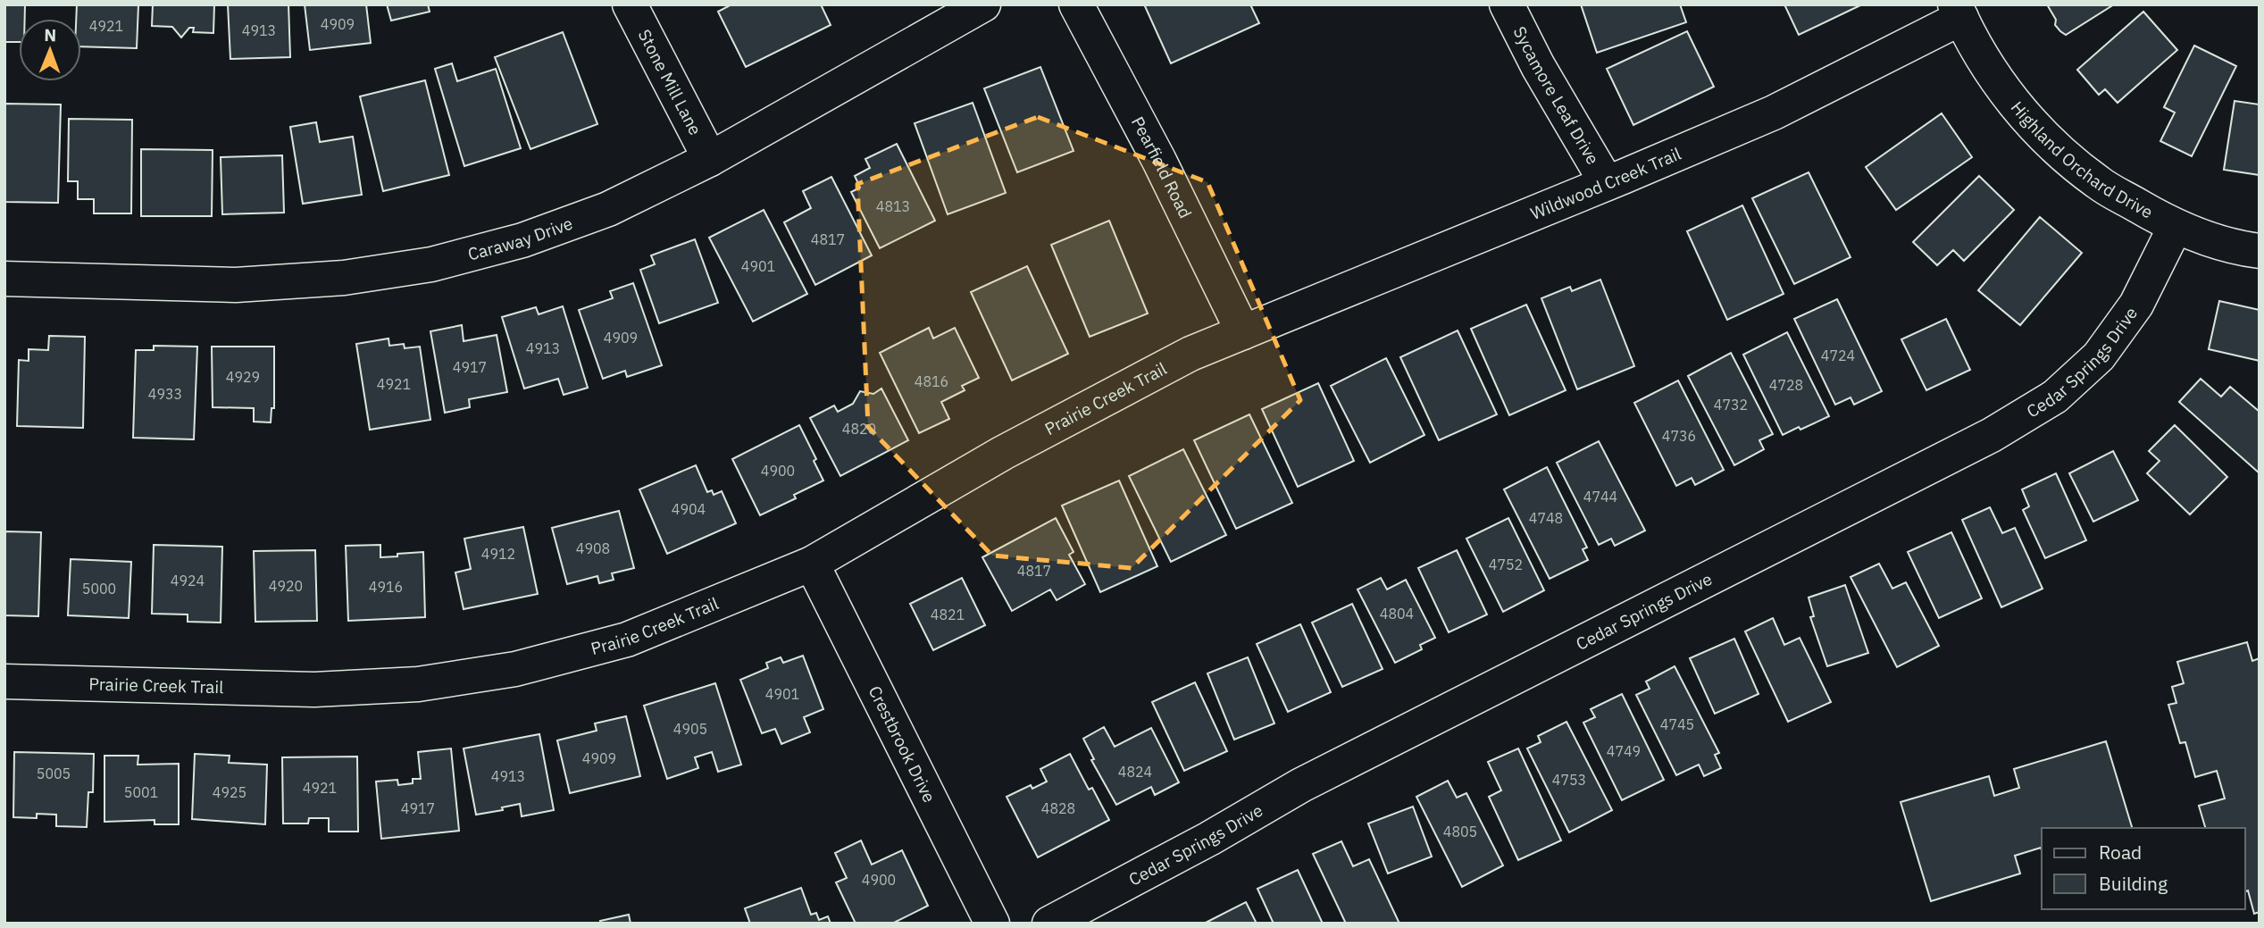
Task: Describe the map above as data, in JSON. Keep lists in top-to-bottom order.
{
  "streets": {
    "street": [
      "Stone Mill Lane",
      "Sycamore Leaf Drive",
      "Highland Orchard Drive",
      "Pearfield Road",
      "Wildwood Creek Trail",
      "Caraway Drive",
      "Cedar Springs Drive",
      "Prairie Creek Trail",
      "Crestbrook Drive"
    ]
  },
  "crossings": [
    ["Stone Mill Lane", "Caraway Drive"],
    ["Sycamore Leaf Drive", "Wildwood Creek Trail"],
    ["Highland Orchard Drive", "Wildwood Creek Trail"],
    ["Highland Orchard Drive", "Cedar Springs Drive"],
    ["Pearfield Road", "Wildwood Creek Trail"],
    ["Pearfield Road", "Prairie Creek Trail"],
    ["Wildwood Creek Trail", "Prairie Creek Trail"],
    ["Prairie Creek Trail", "Crestbrook Drive"]
  ],
  "house_numbers": [
    "4909",
    "4921",
    "4913",
    "4813",
    "4817",
    "4901",
    "4909",
    "4913",
    "4724",
    "4917",
    "4929",
    "4816",
    "4921",
    "4728",
    "4933",
    "4732",
    "4820",
    "4736",
    "4900",
    "4744",
    "4904",
    "4748",
    "4908",
    "4912",
    "4752",
    "4817",
    "4924",
    "4920",
    "4916",
    "5000",
    "4804",
    "4821",
    "4901",
    "4745",
    "4905",
    "4749",
    "4909",
    "4824",
    "5005",
    "4913",
    "4753",
    "4921",
    "5001",
    "4925",
    "4917",
    "4828",
    "4805",
    "4900"
  ],
  "legend": ["Road", "Building"],
  "north": "top"
}
